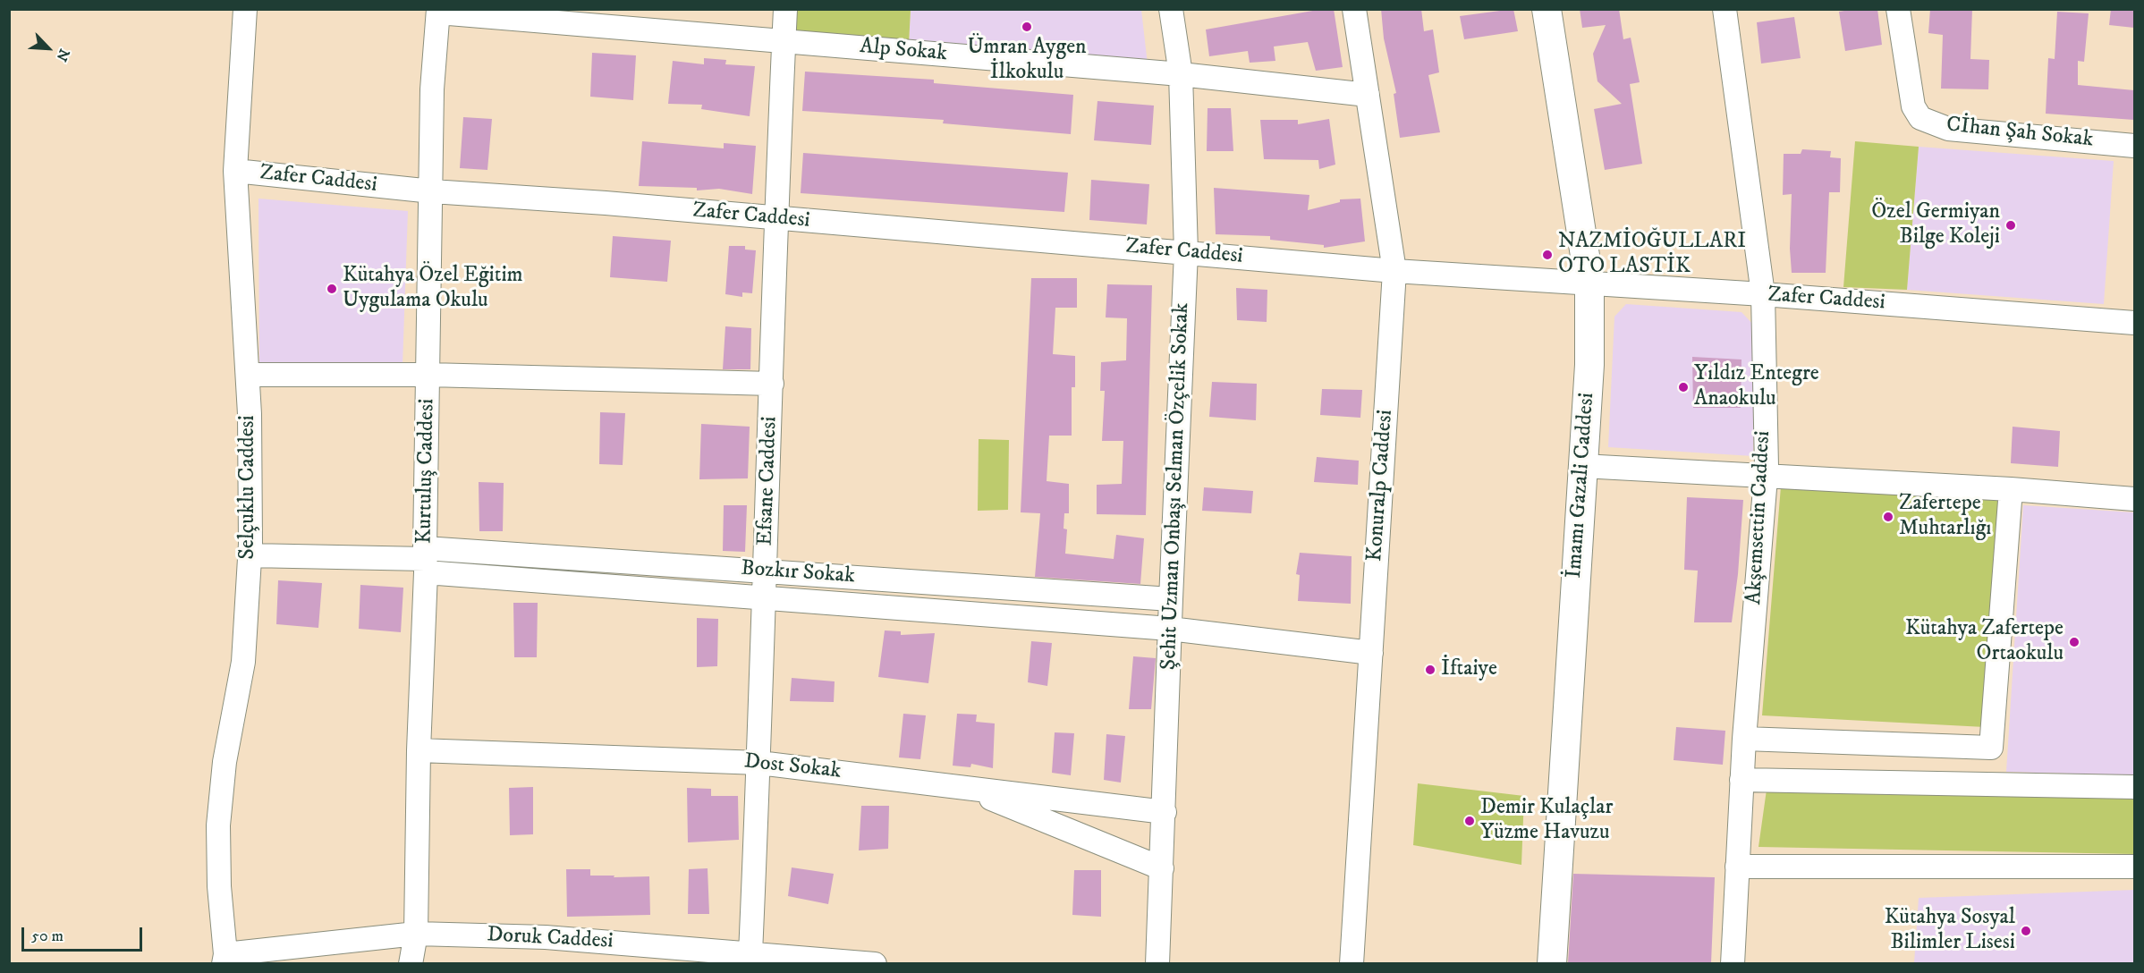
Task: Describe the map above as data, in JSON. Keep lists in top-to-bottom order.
{
  "streets": {
    "main road": ["İmamı Gazali Caddesi"],
    "street": [
      "Alp Sokak",
      "Cİhan Şah Sokak",
      "Zafer Caddesi",
      "Kurtuluş Caddesi",
      "Efsane Caddesi",
      "Konuralp Caddesi",
      "Şehit Uzman Onbaşı Selman Özçelik Sokak",
      "Selçuklu Caddesi",
      "Akşemsettin Caddesi",
      "Bozkır Sokak",
      "Dost Sokak",
      "Doruk Caddesi"
    ]
  },
  "crossings": [
    ["Alp Sokak", "Kurtuluş Caddesi"],
    ["Alp Sokak", "Efsane Caddesi"],
    ["Alp Sokak", "Konuralp Caddesi"],
    ["Alp Sokak", "Şehit Uzman Onbaşı Selman Özçelik Sokak"],
    ["Zafer Caddesi", "Kurtuluş Caddesi"],
    ["Zafer Caddesi", "Efsane Caddesi"],
    ["Zafer Caddesi", "Konuralp Caddesi"],
    ["Zafer Caddesi", "İmamı Gazali Caddesi"],
    ["Zafer Caddesi", "Şehit Uzman Onbaşı Selman Özçelik Sokak"],
    ["Zafer Caddesi", "Selçuklu Caddesi"],
    ["Zafer Caddesi", "Akşemsettin Caddesi"],
    ["Kurtuluş Caddesi", "Bozkır Sokak"],
    ["Kurtuluş Caddesi", "Dost Sokak"],
    ["Kurtuluş Caddesi", "Doruk Caddesi"],
    ["Efsane Caddesi", "Bozkır Sokak"],
    ["Efsane Caddesi", "Dost Sokak"],
    ["Efsane Caddesi", "Doruk Caddesi"],
    ["Konuralp Caddesi", "Bozkır Sokak"],
    ["Şehit Uzman Onbaşı Selman Özçelik Sokak", "Bozkır Sokak"],
    ["Şehit Uzman Onbaşı Selman Özçelik Sokak", "Dost Sokak"],
    ["Selçuklu Caddesi", "Doruk Caddesi"]
  ],
  "places": [
    "Ümran Aygen İlkokulu",
    "Özel Germiyan Bilge Koleji",
    "NAZMİOĞULLARI OTO LASTİK",
    "Kütahya Özel Eğitim Uygulama Okulu",
    "Yıldız Entegre Anaokulu",
    "Zafertepe Muhtarlığı",
    "Kütahya Zafertepe Ortaokulu",
    "İftaiye",
    "Demir Kulaçlar Yüzme Havuzu",
    "Kütahya Sosyal Bilimler Lisesi"
  ],
  "scale_bar": "50 m",
  "north": "bottom right"
}
